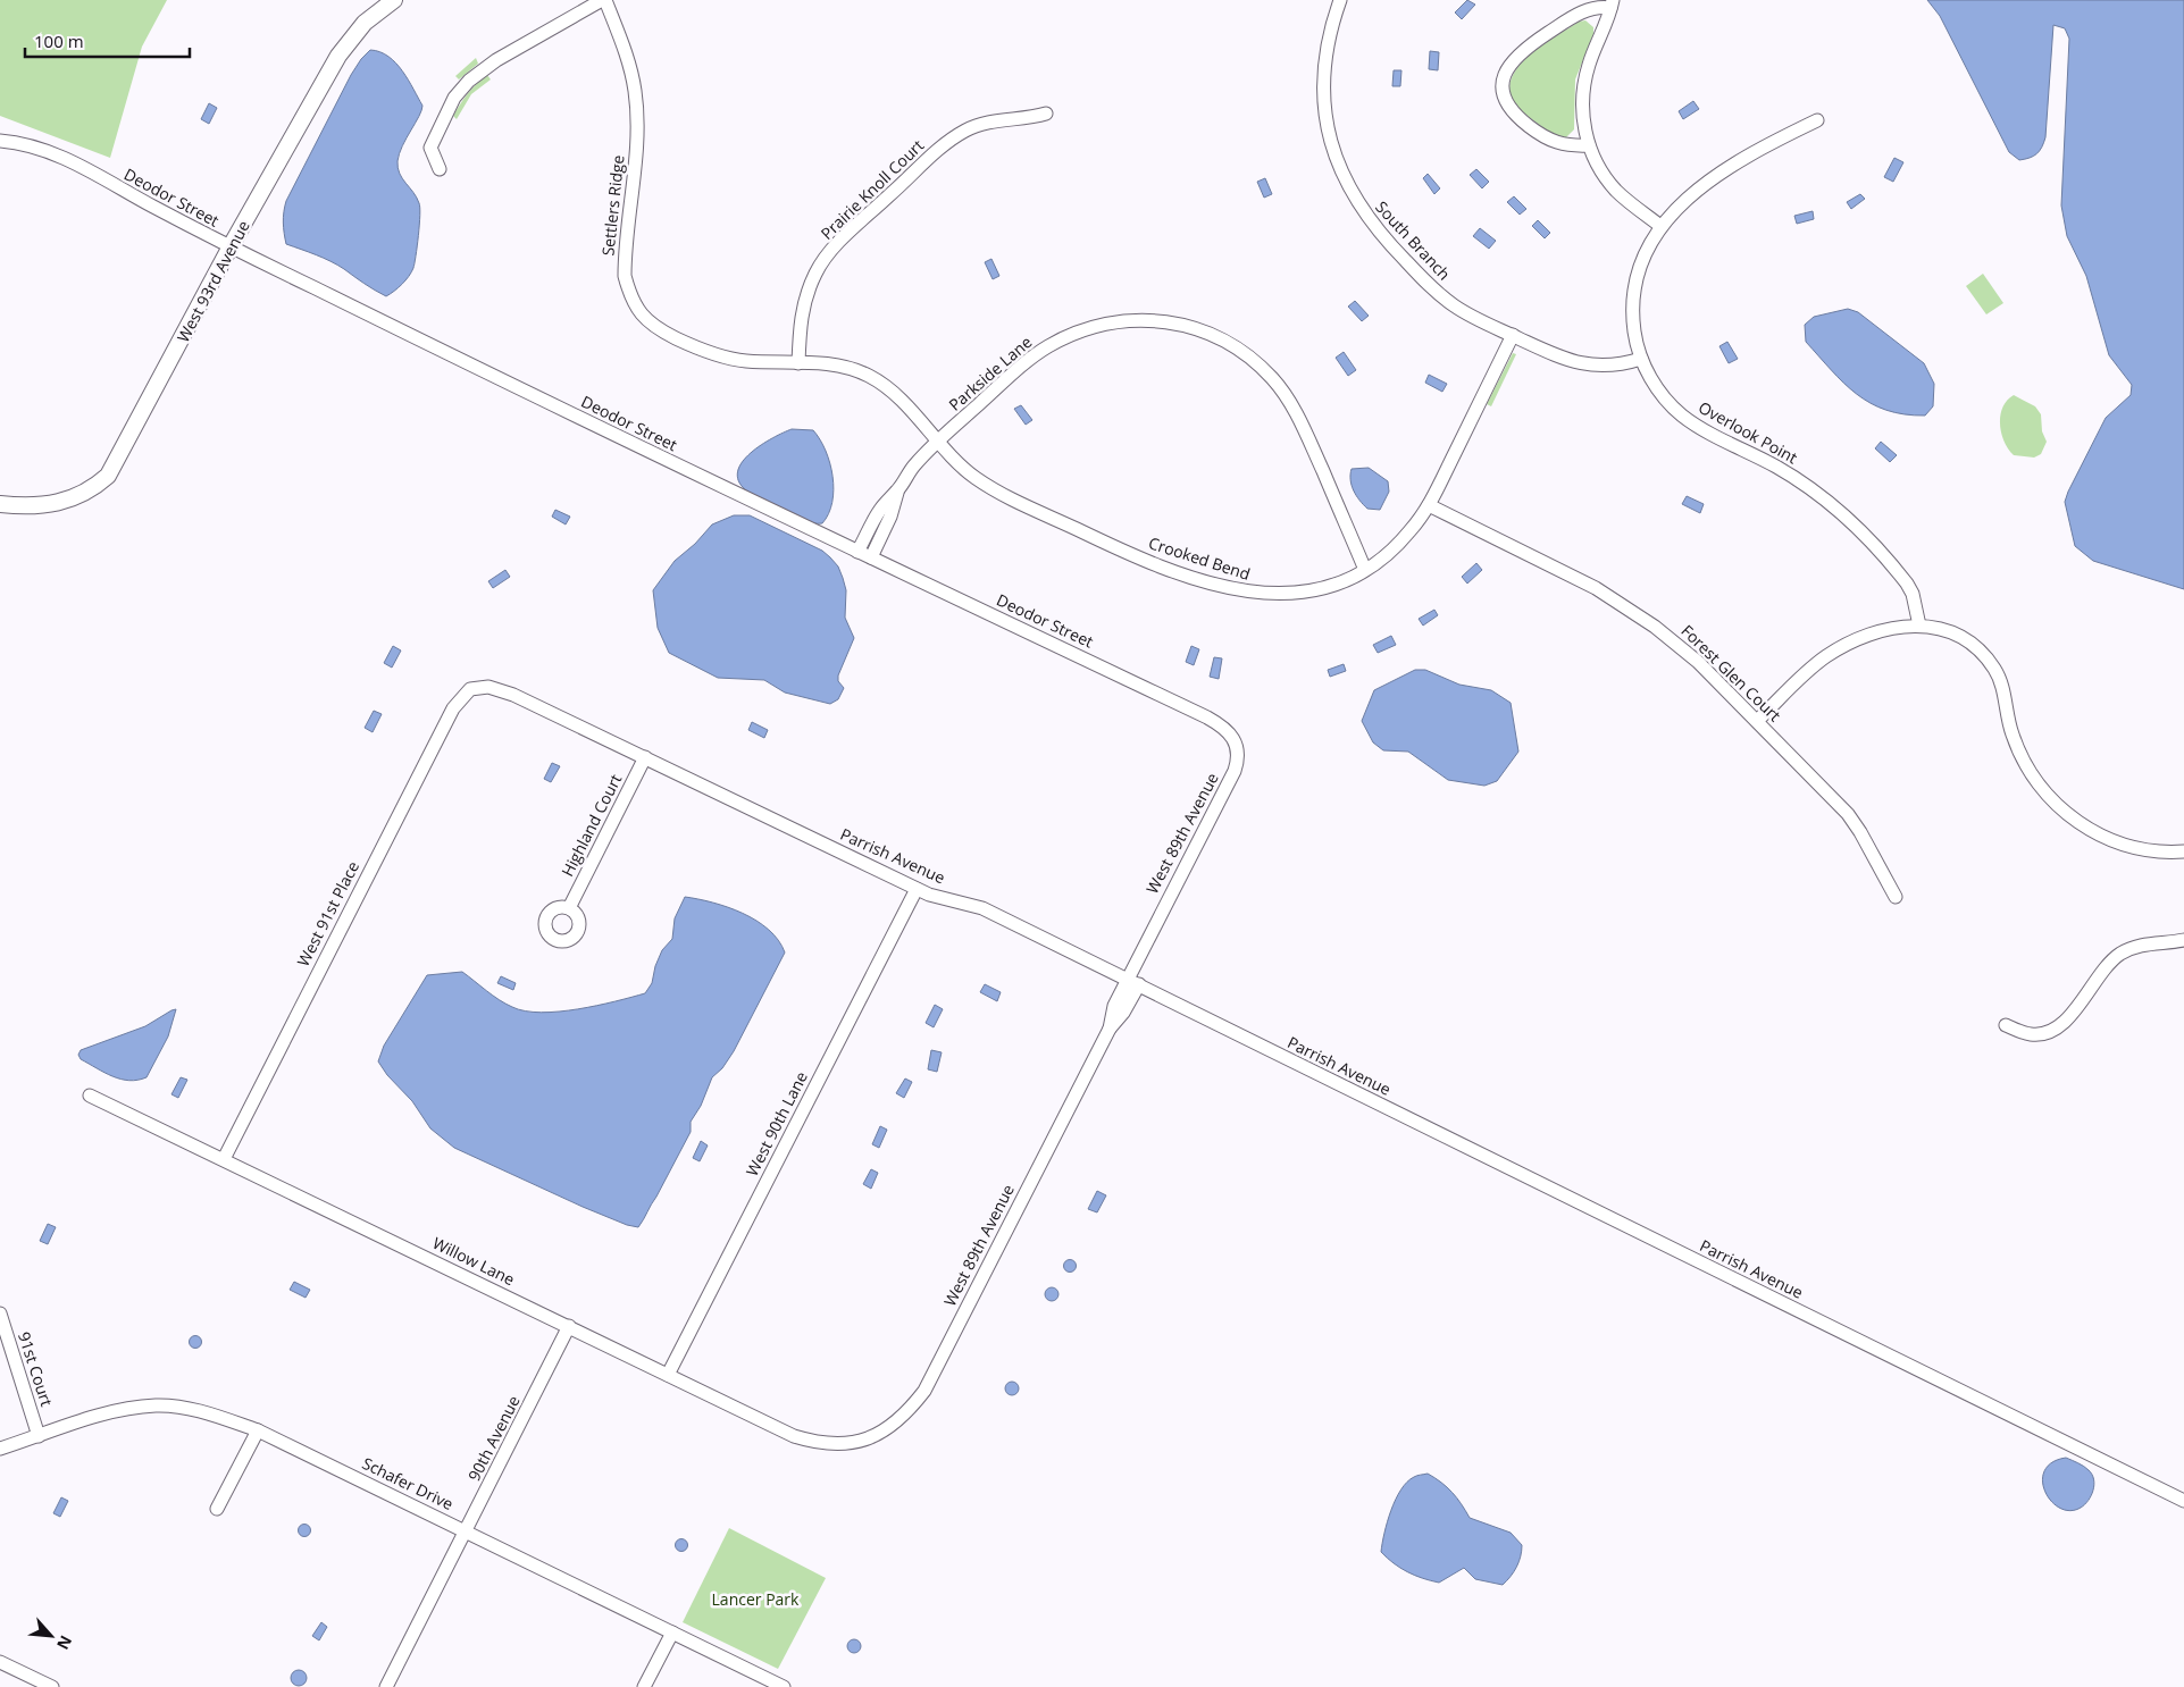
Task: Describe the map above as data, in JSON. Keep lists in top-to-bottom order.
{
  "streets": {
    "street": [
      "Prairie Knoll Court",
      "Deodor Street",
      "Settlers Ridge",
      "South Branch",
      "West 93rd Avenue",
      "Parkside Lane",
      "Overlook Point",
      "Crooked Bend",
      "Forest Glen Court",
      "Highland Court",
      "West 89th Avenue",
      "Parrish Avenue",
      "West 91st Place",
      "West 90th Lane",
      "Willow Lane",
      "91st Court",
      "90th Avenue",
      "Schafer Drive"
    ]
  },
  "crossings": [
    ["Prairie Knoll Court", "Settlers Ridge"],
    ["Prairie Knoll Court", "Crooked Bend"],
    ["Deodor Street", "West 93rd Avenue"],
    ["Deodor Street", "Parkside Lane"],
    ["Deodor Street", "West 89th Avenue"],
    ["Settlers Ridge", "Crooked Bend"],
    ["South Branch", "Overlook Point"],
    ["South Branch", "Crooked Bend"],
    ["Parkside Lane", "Crooked Bend"],
    ["Crooked Bend", "Forest Glen Court"],
    ["Highland Court", "Parrish Avenue"],
    ["West 89th Avenue", "Parrish Avenue"],
    ["West 89th Avenue", "Willow Lane"],
    ["Parrish Avenue", "West 91st Place"],
    ["Parrish Avenue", "West 90th Lane"],
    ["West 91st Place", "Willow Lane"],
    ["West 90th Lane", "Willow Lane"],
    ["Willow Lane", "90th Avenue"],
    ["91st Court", "Schafer Drive"],
    ["90th Avenue", "Schafer Drive"]
  ],
  "parks": ["Lancer Park"],
  "scale_bar": "100 m",
  "north": "bottom right"
}
